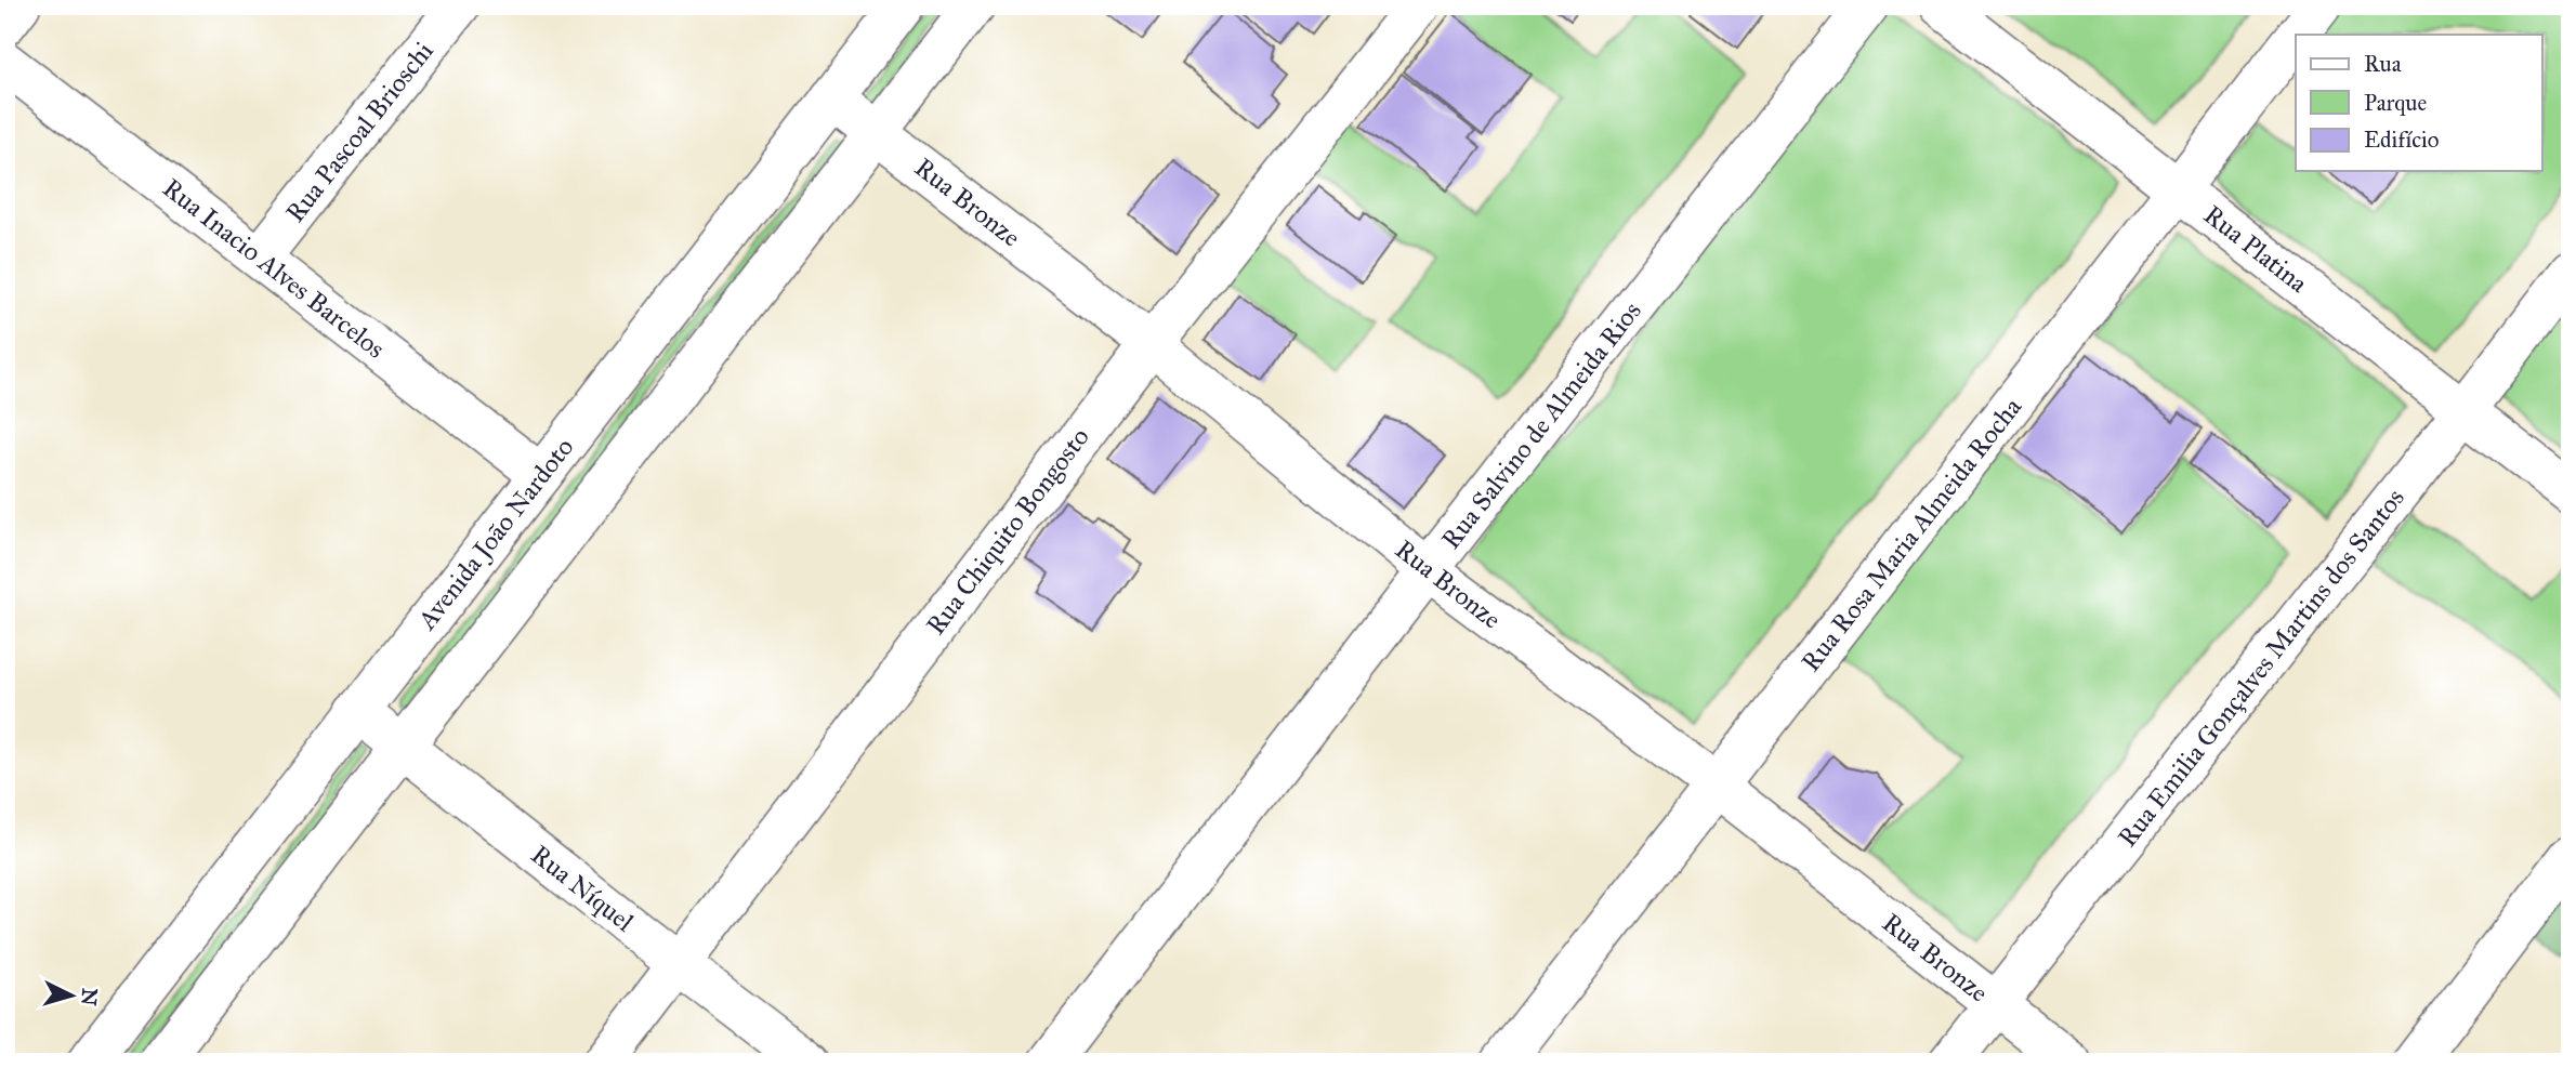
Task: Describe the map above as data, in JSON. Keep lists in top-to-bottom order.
{
  "streets": {
    "street": [
      "Rua Pascoal Brioschi",
      "Rua Bronze",
      "Rua Platina",
      "Rua Inacio Alves Barcelos",
      "Rua Salvino de Almeida Rios",
      "Rua Chiquito Bongosto",
      "Avenida João Nardoto",
      "Rua Rosa Maria Almeida Rocha",
      "Rua Emilia Gonçalves Martins dos Santos",
      "Rua Níquel"
    ]
  },
  "crossings": [
    ["Rua Pascoal Brioschi", "Rua Inacio Alves Barcelos"],
    ["Rua Bronze", "Rua Salvino de Almeida Rios"],
    ["Rua Bronze", "Rua Chiquito Bongosto"],
    ["Rua Bronze", "Avenida João Nardoto"],
    ["Rua Bronze", "Rua Rosa Maria Almeida Rocha"],
    ["Rua Bronze", "Rua Emilia Gonçalves Martins dos Santos"],
    ["Rua Platina", "Rua Rosa Maria Almeida Rocha"],
    ["Rua Platina", "Rua Emilia Gonçalves Martins dos Santos"],
    ["Rua Inacio Alves Barcelos", "Avenida João Nardoto"],
    ["Rua Chiquito Bongosto", "Rua Níquel"],
    ["Avenida João Nardoto", "Rua Níquel"]
  ],
  "legend": ["Rua", "Parque", "Edifício"],
  "north": "right"
}
